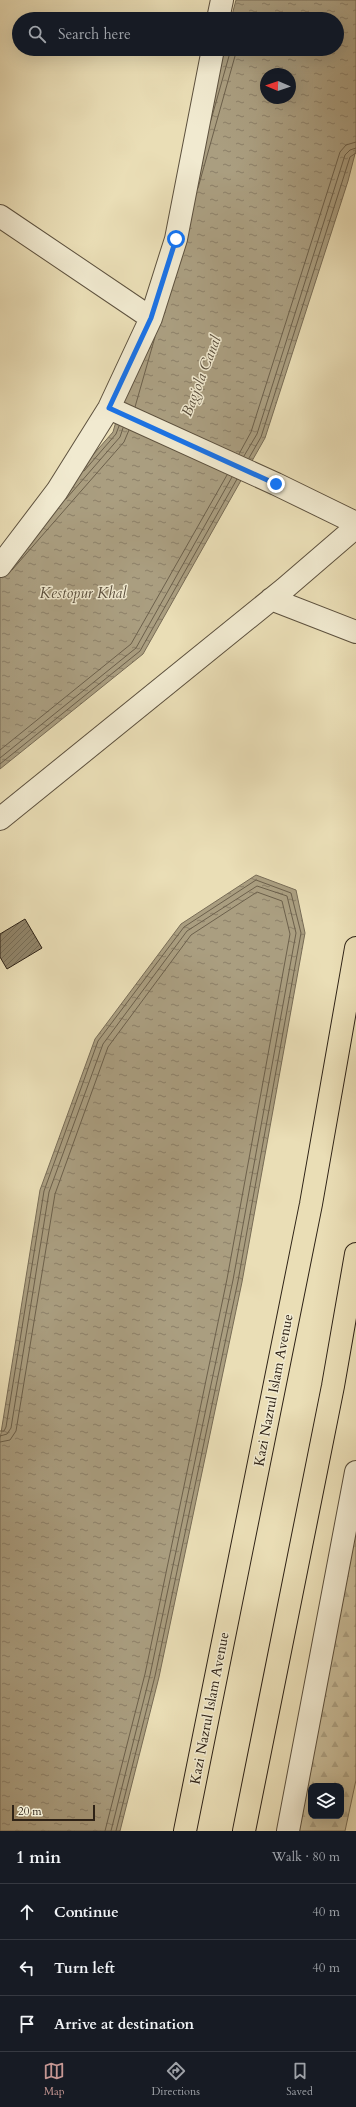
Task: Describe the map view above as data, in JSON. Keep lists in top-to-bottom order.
{
  "streets": {
    "main road": ["Kazi Nazrul Islam Avenue"]
  },
  "water": ["Bagjola Canal", "Kestopur Khal"],
  "scale_bar": "20 m",
  "north": "left",
  "page": {
    "search": "Search here",
    "scale": "20 m",
    "heading": ["1 min", "Walk · 80 m"],
    "list": [
      ["Continue", "40 m"],
      ["Turn left", "40 m"],
      "Arrive at destination"
    ],
    "nav": ["Map", "Directions", "Saved"]
  }
}
